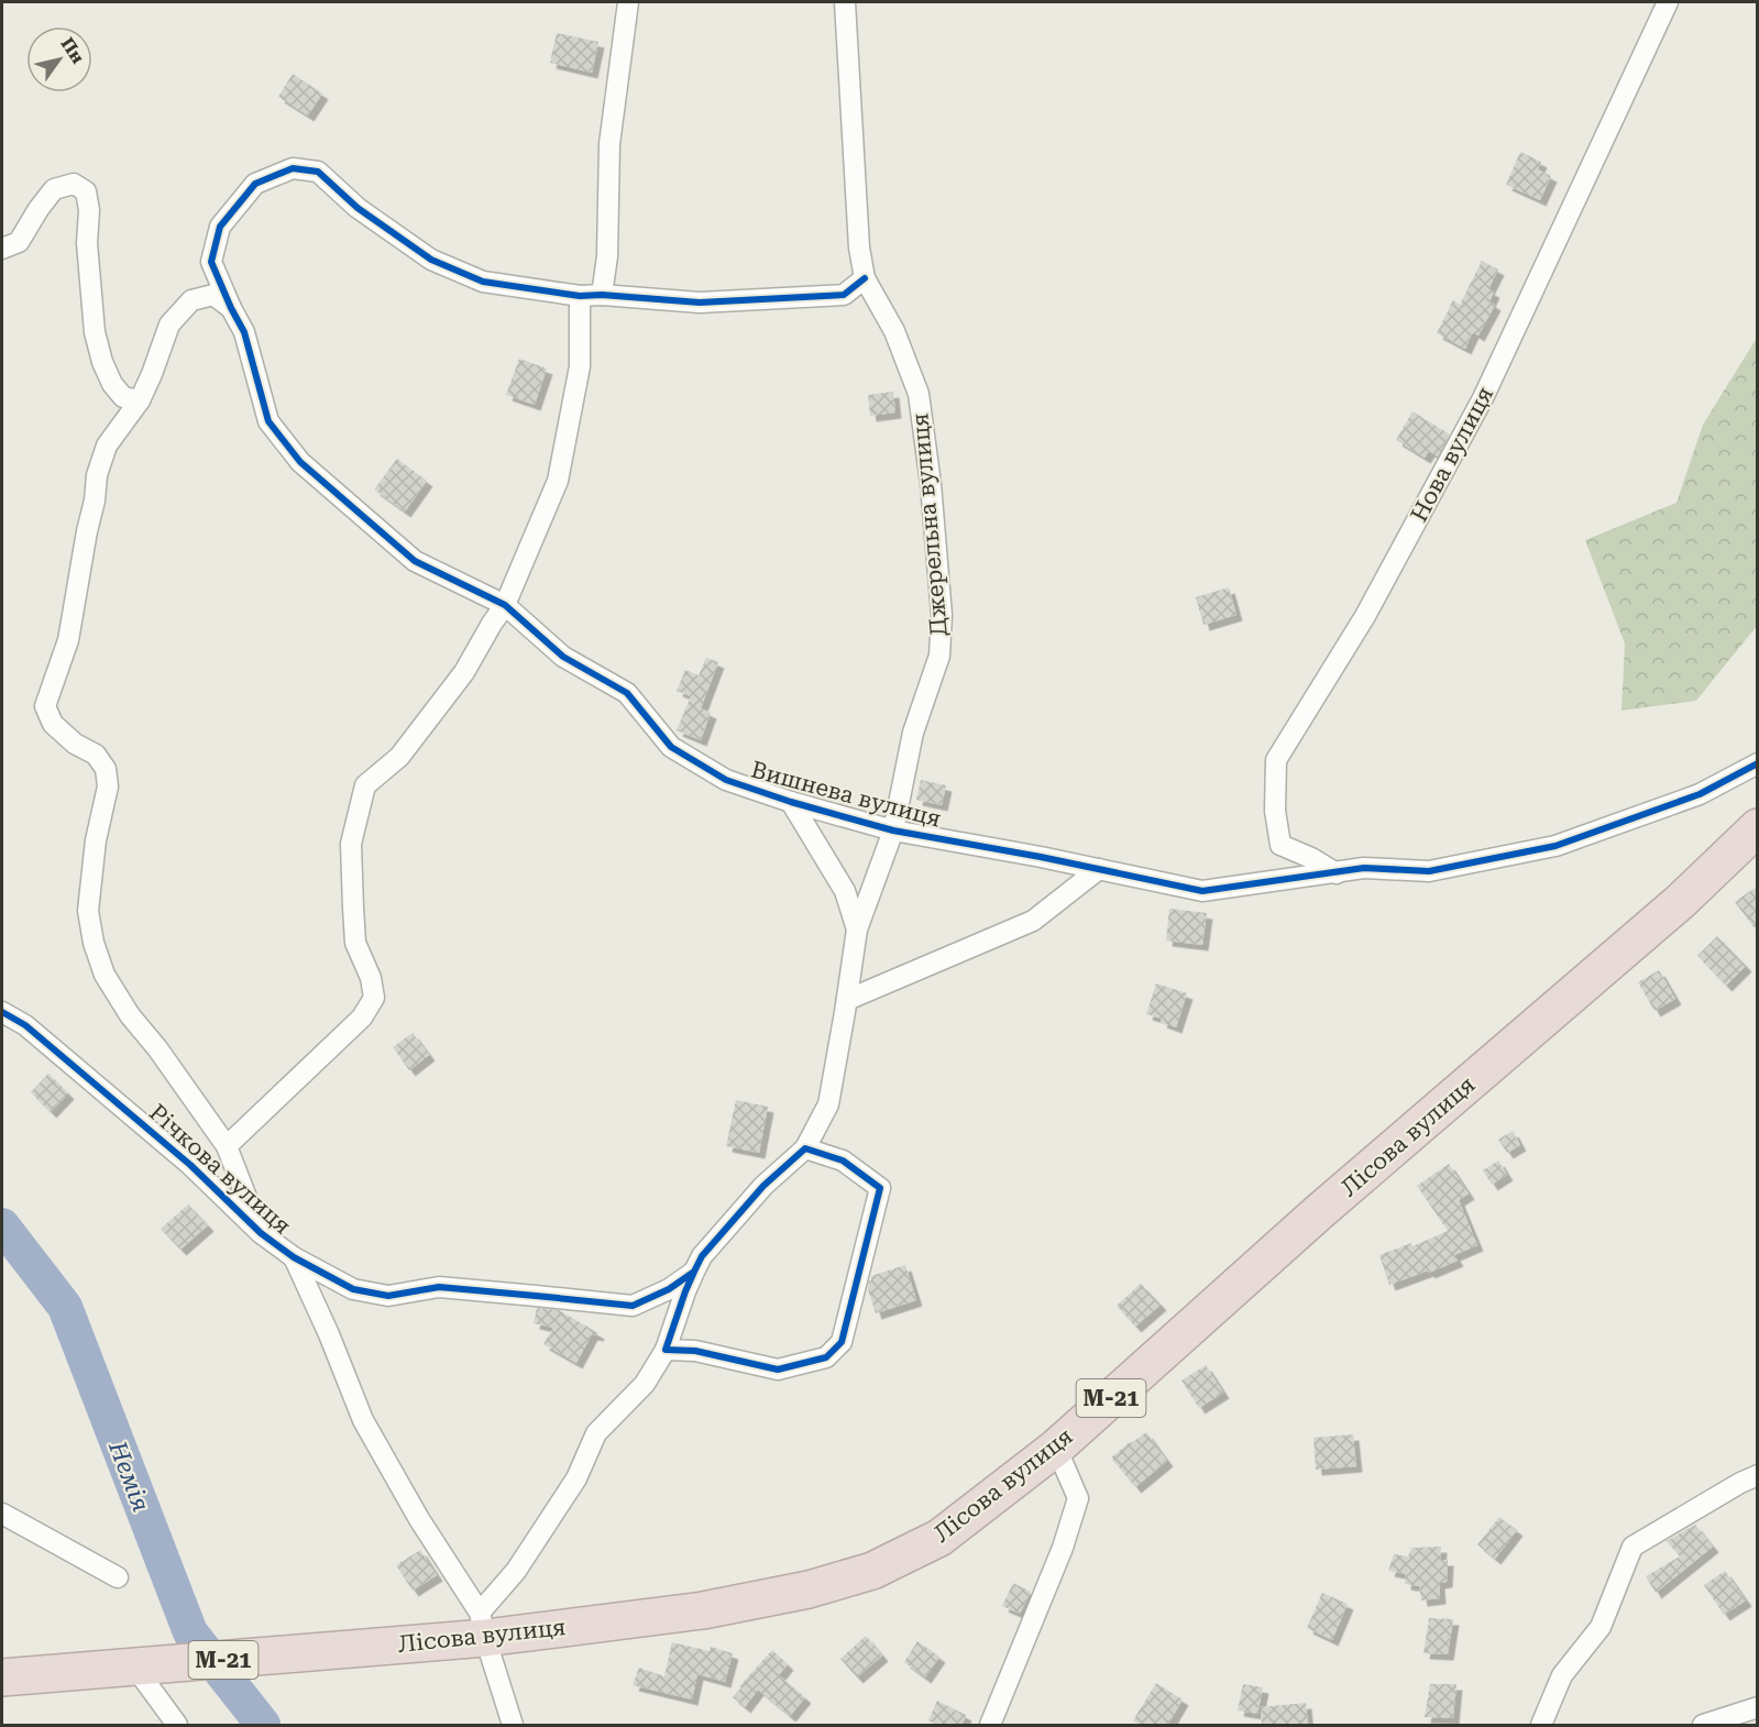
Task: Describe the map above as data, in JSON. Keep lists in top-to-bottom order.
{
  "streets": {
    "highway": ["Лісова вулиця", "М-21"],
    "street": [
      "Нова вулиця",
      "Джерельна вулиця",
      "Вишнева вулиця",
      "Річкова вулиця"
    ]
  },
  "crossings": [
    ["Нова вулиця", "Вишнева вулиця"],
    ["Джерельна вулиця", "Вишнева вулиця"],
    ["Джерельна вулиця", "Лісова вулиця"],
    ["Джерельна вулиця", "Річкова вулиця"],
    ["Лісова вулиця", "Річкова вулиця"],
    ["Лісова вулиця", "М-21"]
  ],
  "water": ["Немія"],
  "north": "top right"
}
